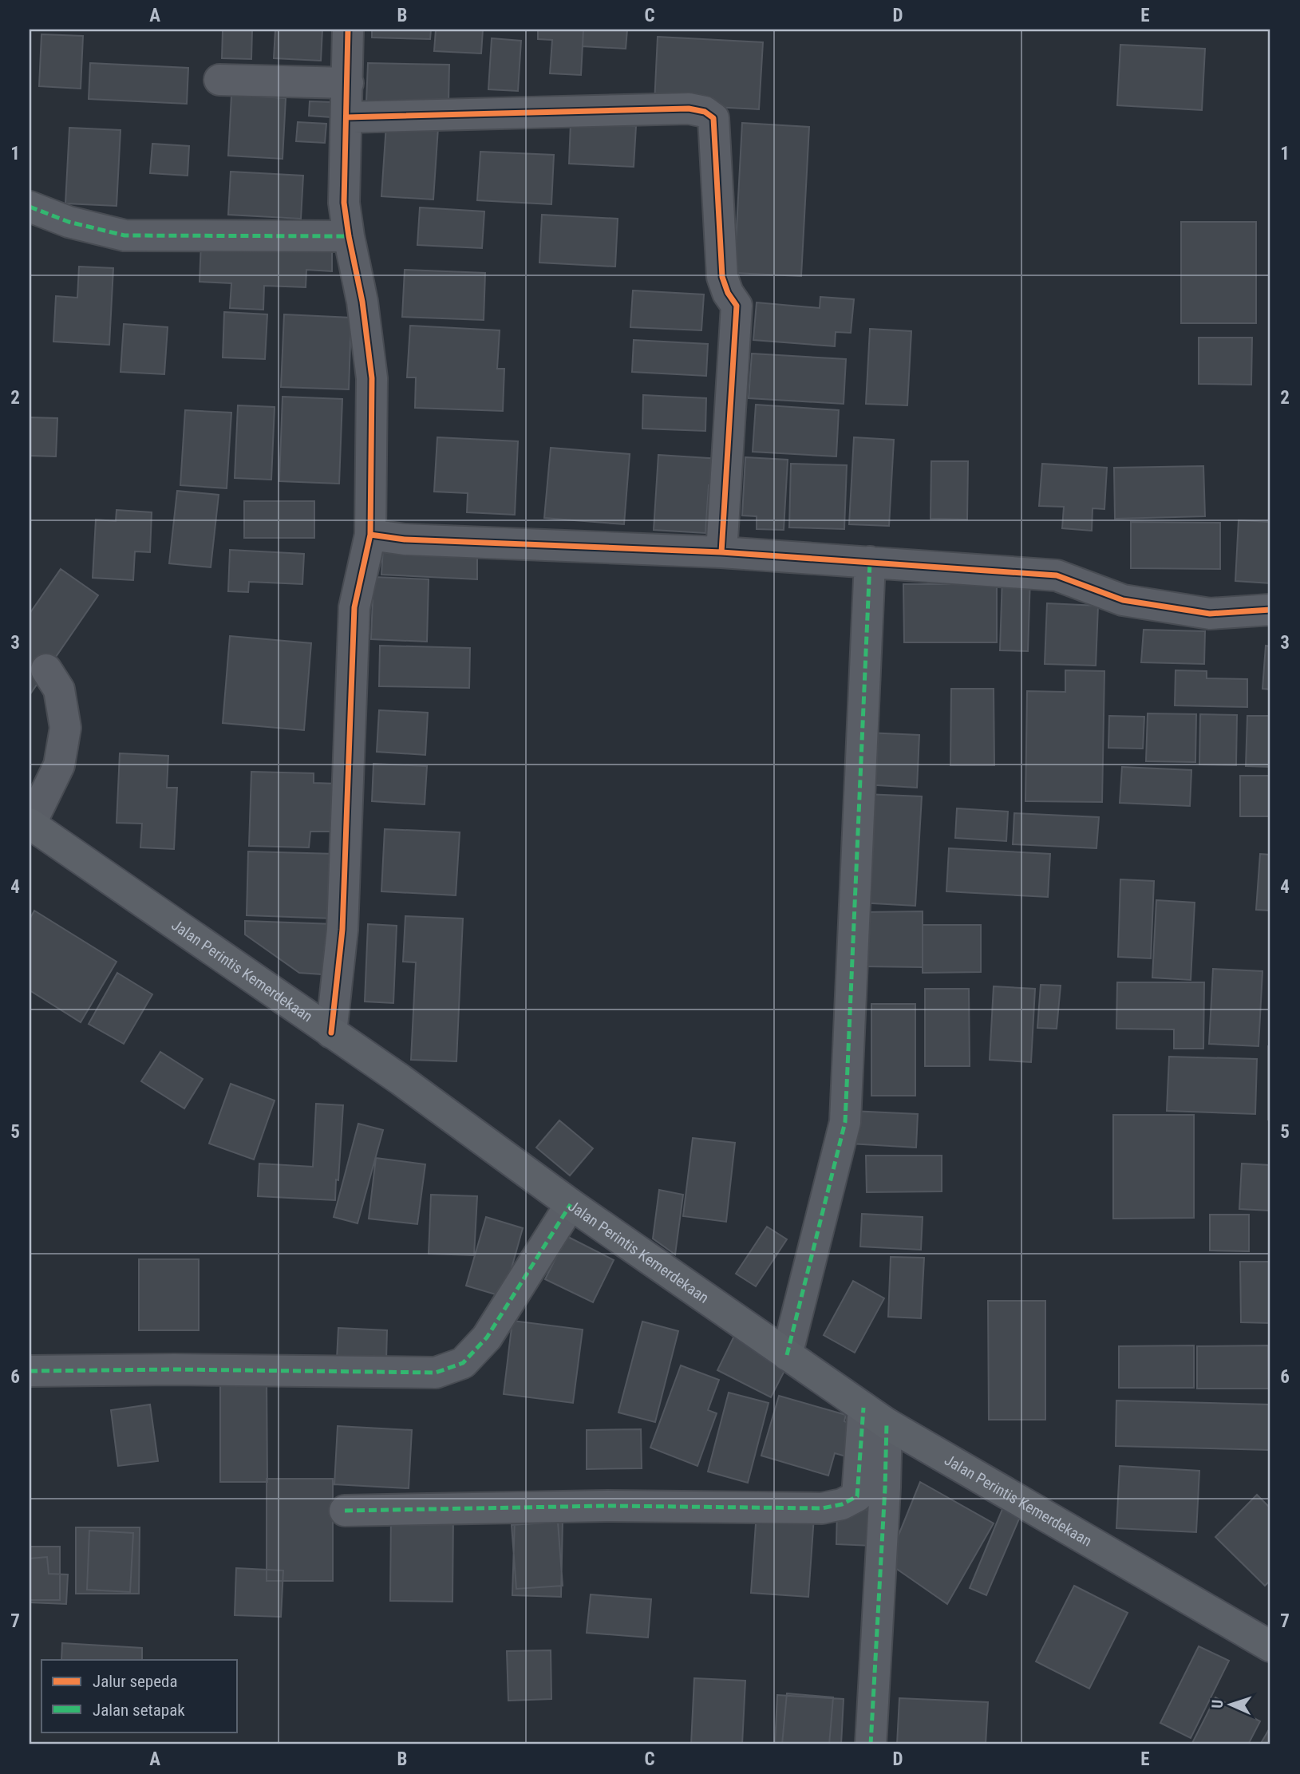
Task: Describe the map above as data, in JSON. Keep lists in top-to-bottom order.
{
  "streets": {
    "main road": ["Jalan Perintis Kemerdekaan"]
  },
  "legend": ["Jalur sepeda", "Jalan setapak"],
  "north": "left",
  "grid": {
    "columns": [
      "A",
      "B",
      "C",
      "D",
      "E"
    ],
    "rows": [
      "1",
      "2",
      "3",
      "4",
      "5",
      "6",
      "7"
    ]
  }
}
